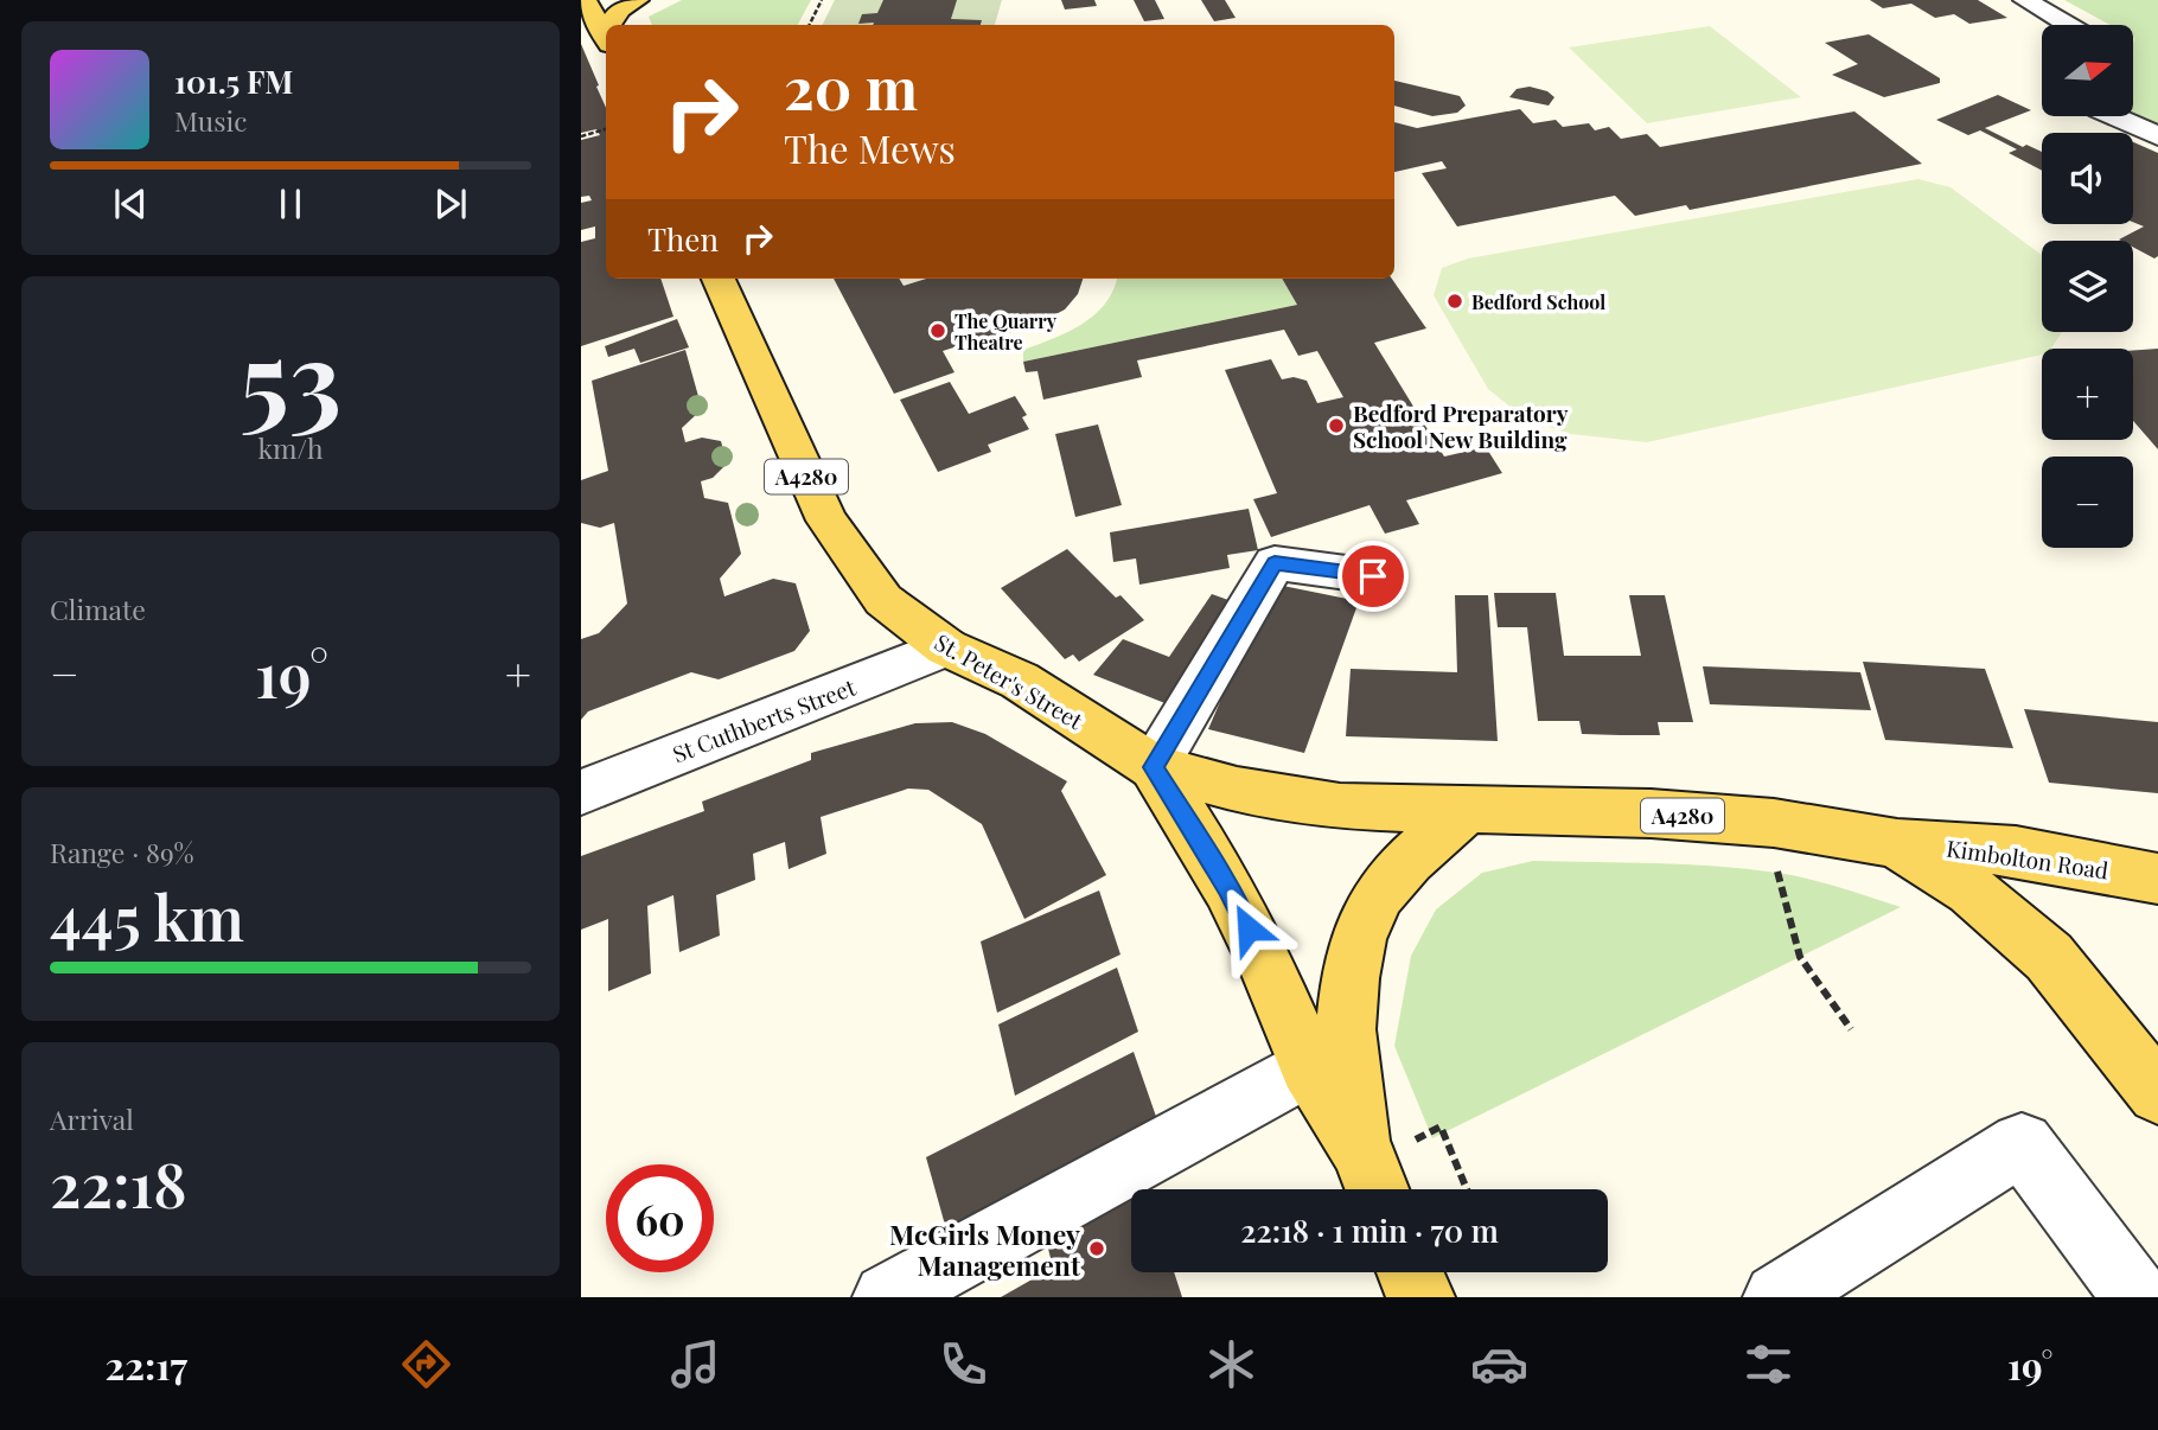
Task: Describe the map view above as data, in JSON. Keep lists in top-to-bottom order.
{
  "streets": {
    "main road": ["A4280", "St. Peter's Street", "Kimbolton Road"],
    "street": ["St Cuthberts Street"]
  },
  "crossings": [
    ["A4280", "St. Peter's Street"],
    ["A4280", "Kimbolton Road"],
    ["St. Peter's Street", "St Cuthberts Street"]
  ],
  "places": [
    "Bedford School",
    "The Quarry Theatre",
    "Bedford Preparatory School New Building",
    "McGirls Money Management"
  ],
  "north": "right",
  "page": {
    "map_buttons": ["+", "−"],
    "turn": ["20 m", "The Mews"],
    "song": ["101.5 FM", "Music"],
    "then": "Then",
    "tile": [
      ["53", "km/h"],
      "Climate",
      ["Range · 89%", "445 km"],
      ["Arrival", "22:18"]
    ],
    "heat": ["−", "19°", "+"],
    "limit": "60",
    "trip": "22:18 · 1 min · 70 m",
    "tabs": ["22:17", "19°"]
  }
}
